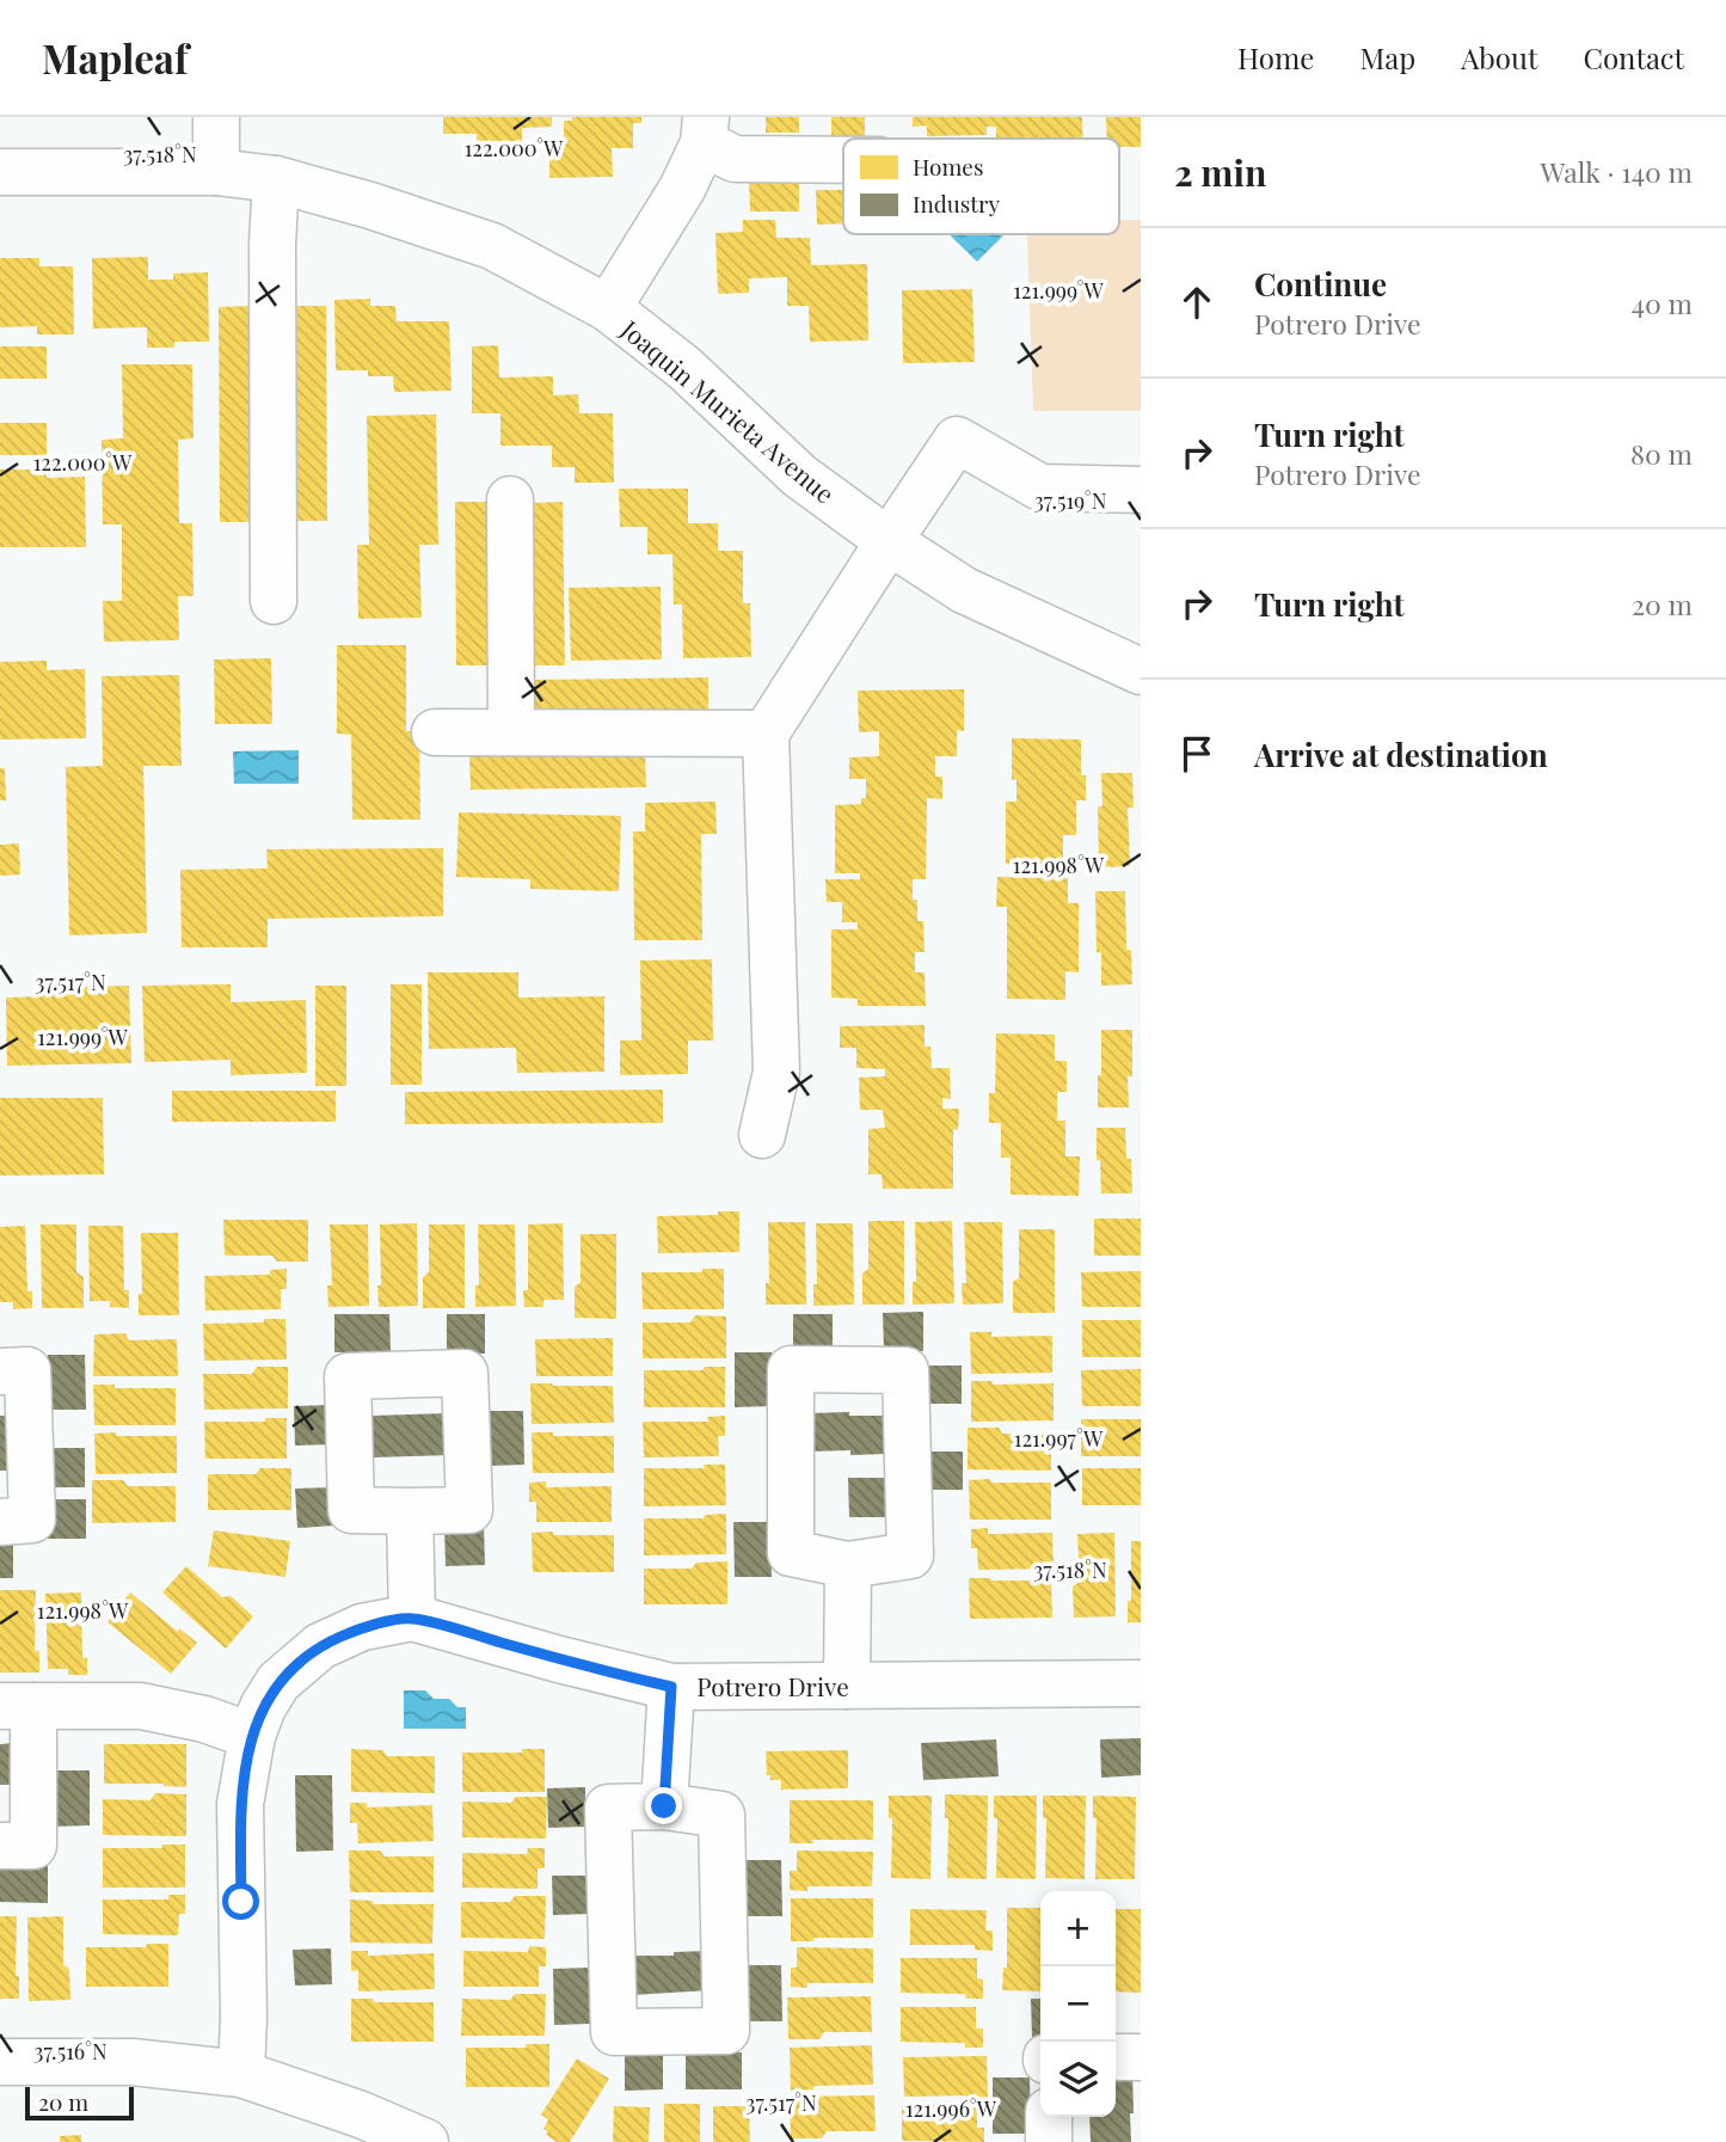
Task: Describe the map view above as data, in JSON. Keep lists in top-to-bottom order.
{
  "streets": {
    "street": ["Joaquin Murieta Avenue", "Potrero Drive"]
  },
  "legend": ["Homes", "Industry"],
  "scale_bar": "20 m",
  "page": {
    "header": "Mapleaf",
    "nav": [
      "Home",
      "Map",
      "About",
      "Contact"
    ],
    "heading": ["2 min", "Walk · 140 m"],
    "list": [
      ["Continue", "Potrero Drive", "40 m"],
      ["Turn right", "Potrero Drive", "80 m"],
      ["Turn right", "20 m"],
      "Arrive at destination"
    ],
    "map_buttons": ["+", "−"],
    "scale": "20 m"
  },
  "coordinates": [
    "122.000°W",
    "37.518°N",
    "121.999°W",
    "37.519°N",
    "121.998°W",
    "37.517°N",
    "121.997°W",
    "37.516°N",
    "121.996°W"
  ]
}
